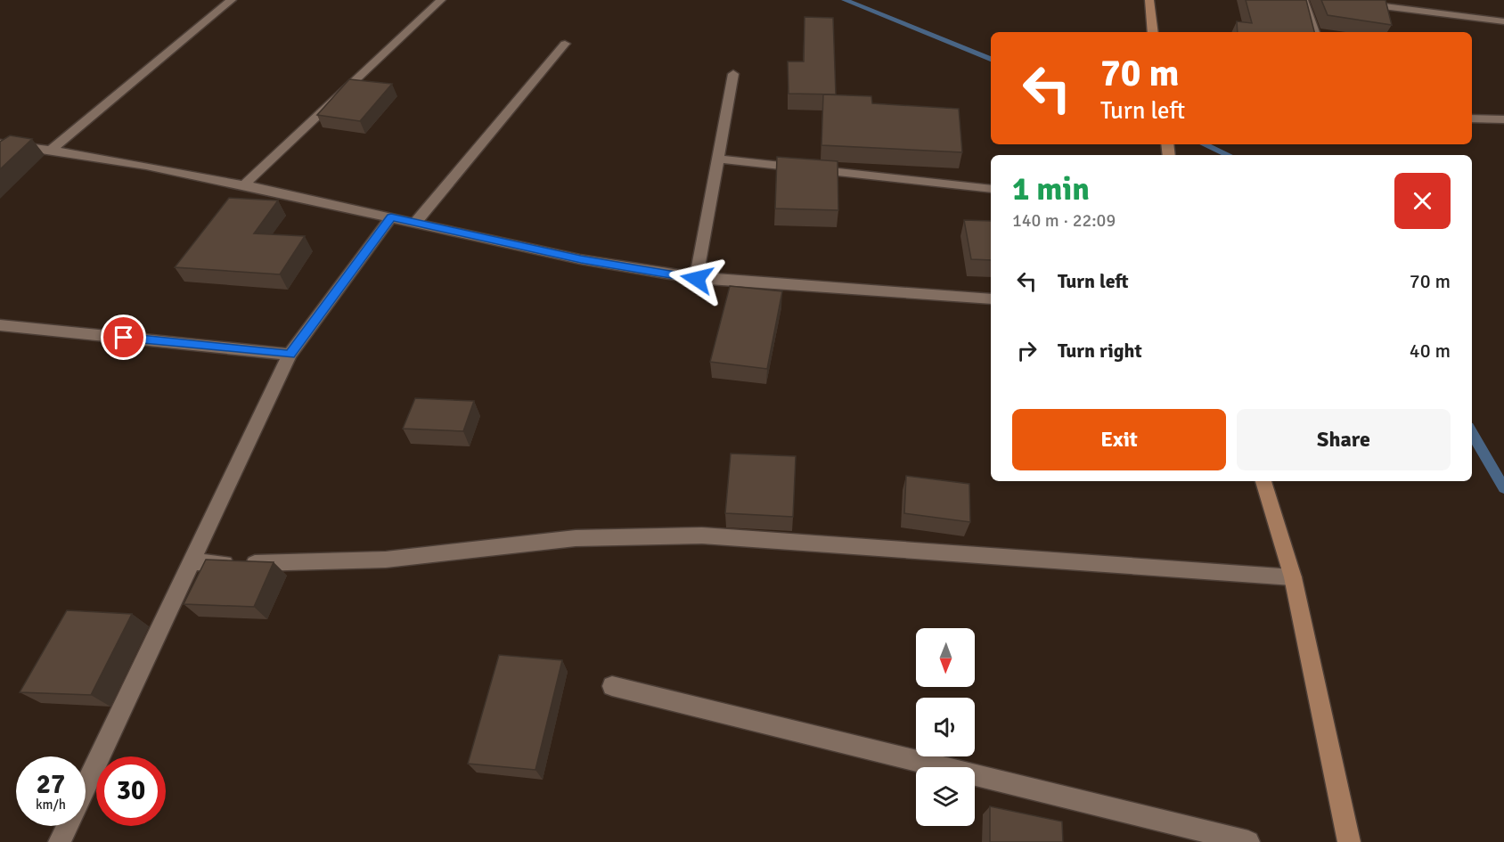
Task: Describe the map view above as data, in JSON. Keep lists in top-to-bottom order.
{
  "north": "bottom",
  "page": {
    "turn": ["70 m", "Turn left"],
    "heading": ["1 min", "140 m · 22:09"],
    "list": [
      {
        "name": "Turn left",
        "value": "70 m"
      },
      {
        "name": "Turn right",
        "value": "40 m"
      }
    ],
    "buttons": ["Exit", "Share"],
    "speed": "27 km/h",
    "limit": "30"
  }
}
